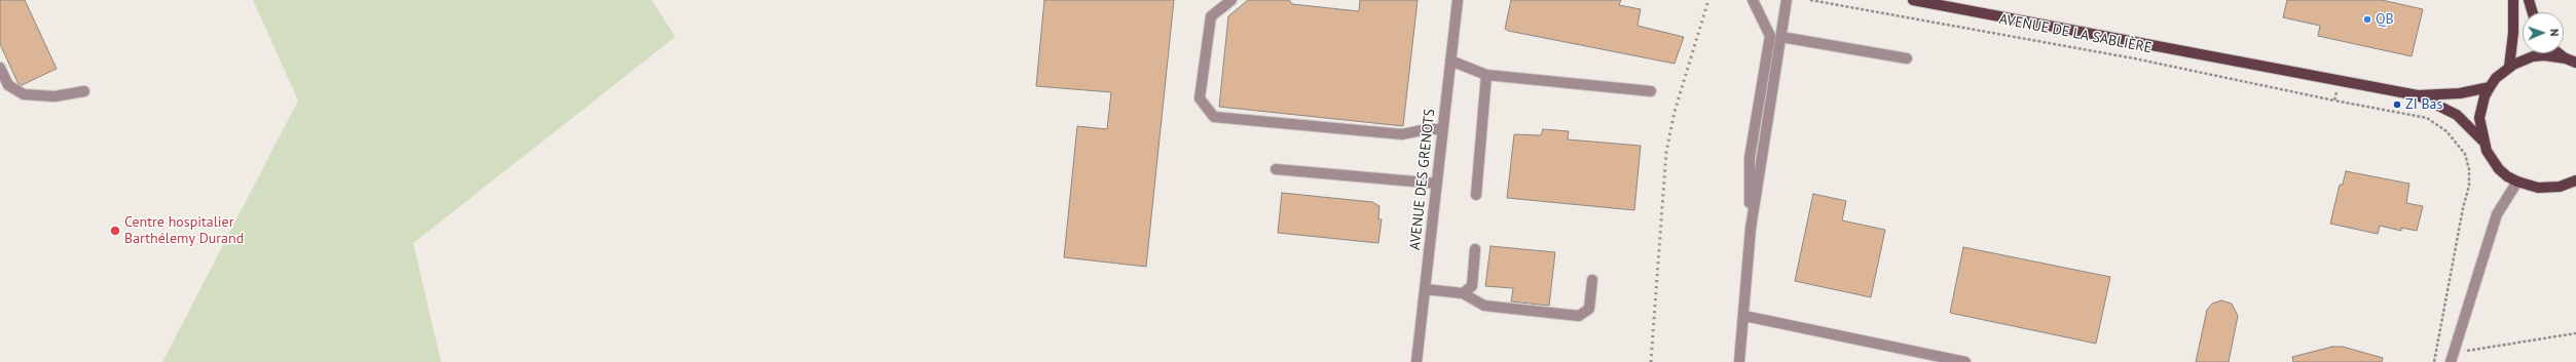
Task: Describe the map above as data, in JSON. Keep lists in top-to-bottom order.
{
  "streets": {
    "main road": ["AVENUE DE LA SABLIÈRE"],
    "street": ["AVENUE DES GRENOTS"]
  },
  "places": ["QB", "ZI Bas", "Centre hospitalier Barthélemy Durand"],
  "north": "right"
}
